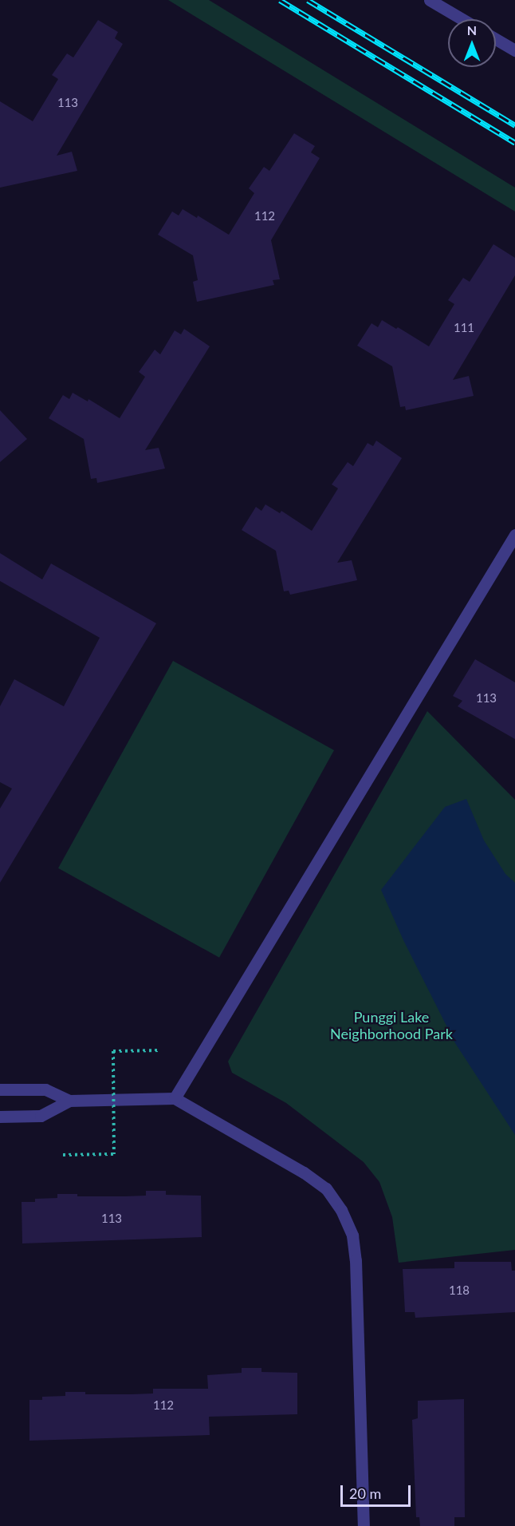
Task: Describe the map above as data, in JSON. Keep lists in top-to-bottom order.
{
  "parks": ["Punggi Lake Neighborhood Park"],
  "house_numbers": [
    "113",
    "112",
    "111",
    "113",
    "113",
    "118",
    "112"
  ],
  "scale_bar": "20 m",
  "north": "top"
}
